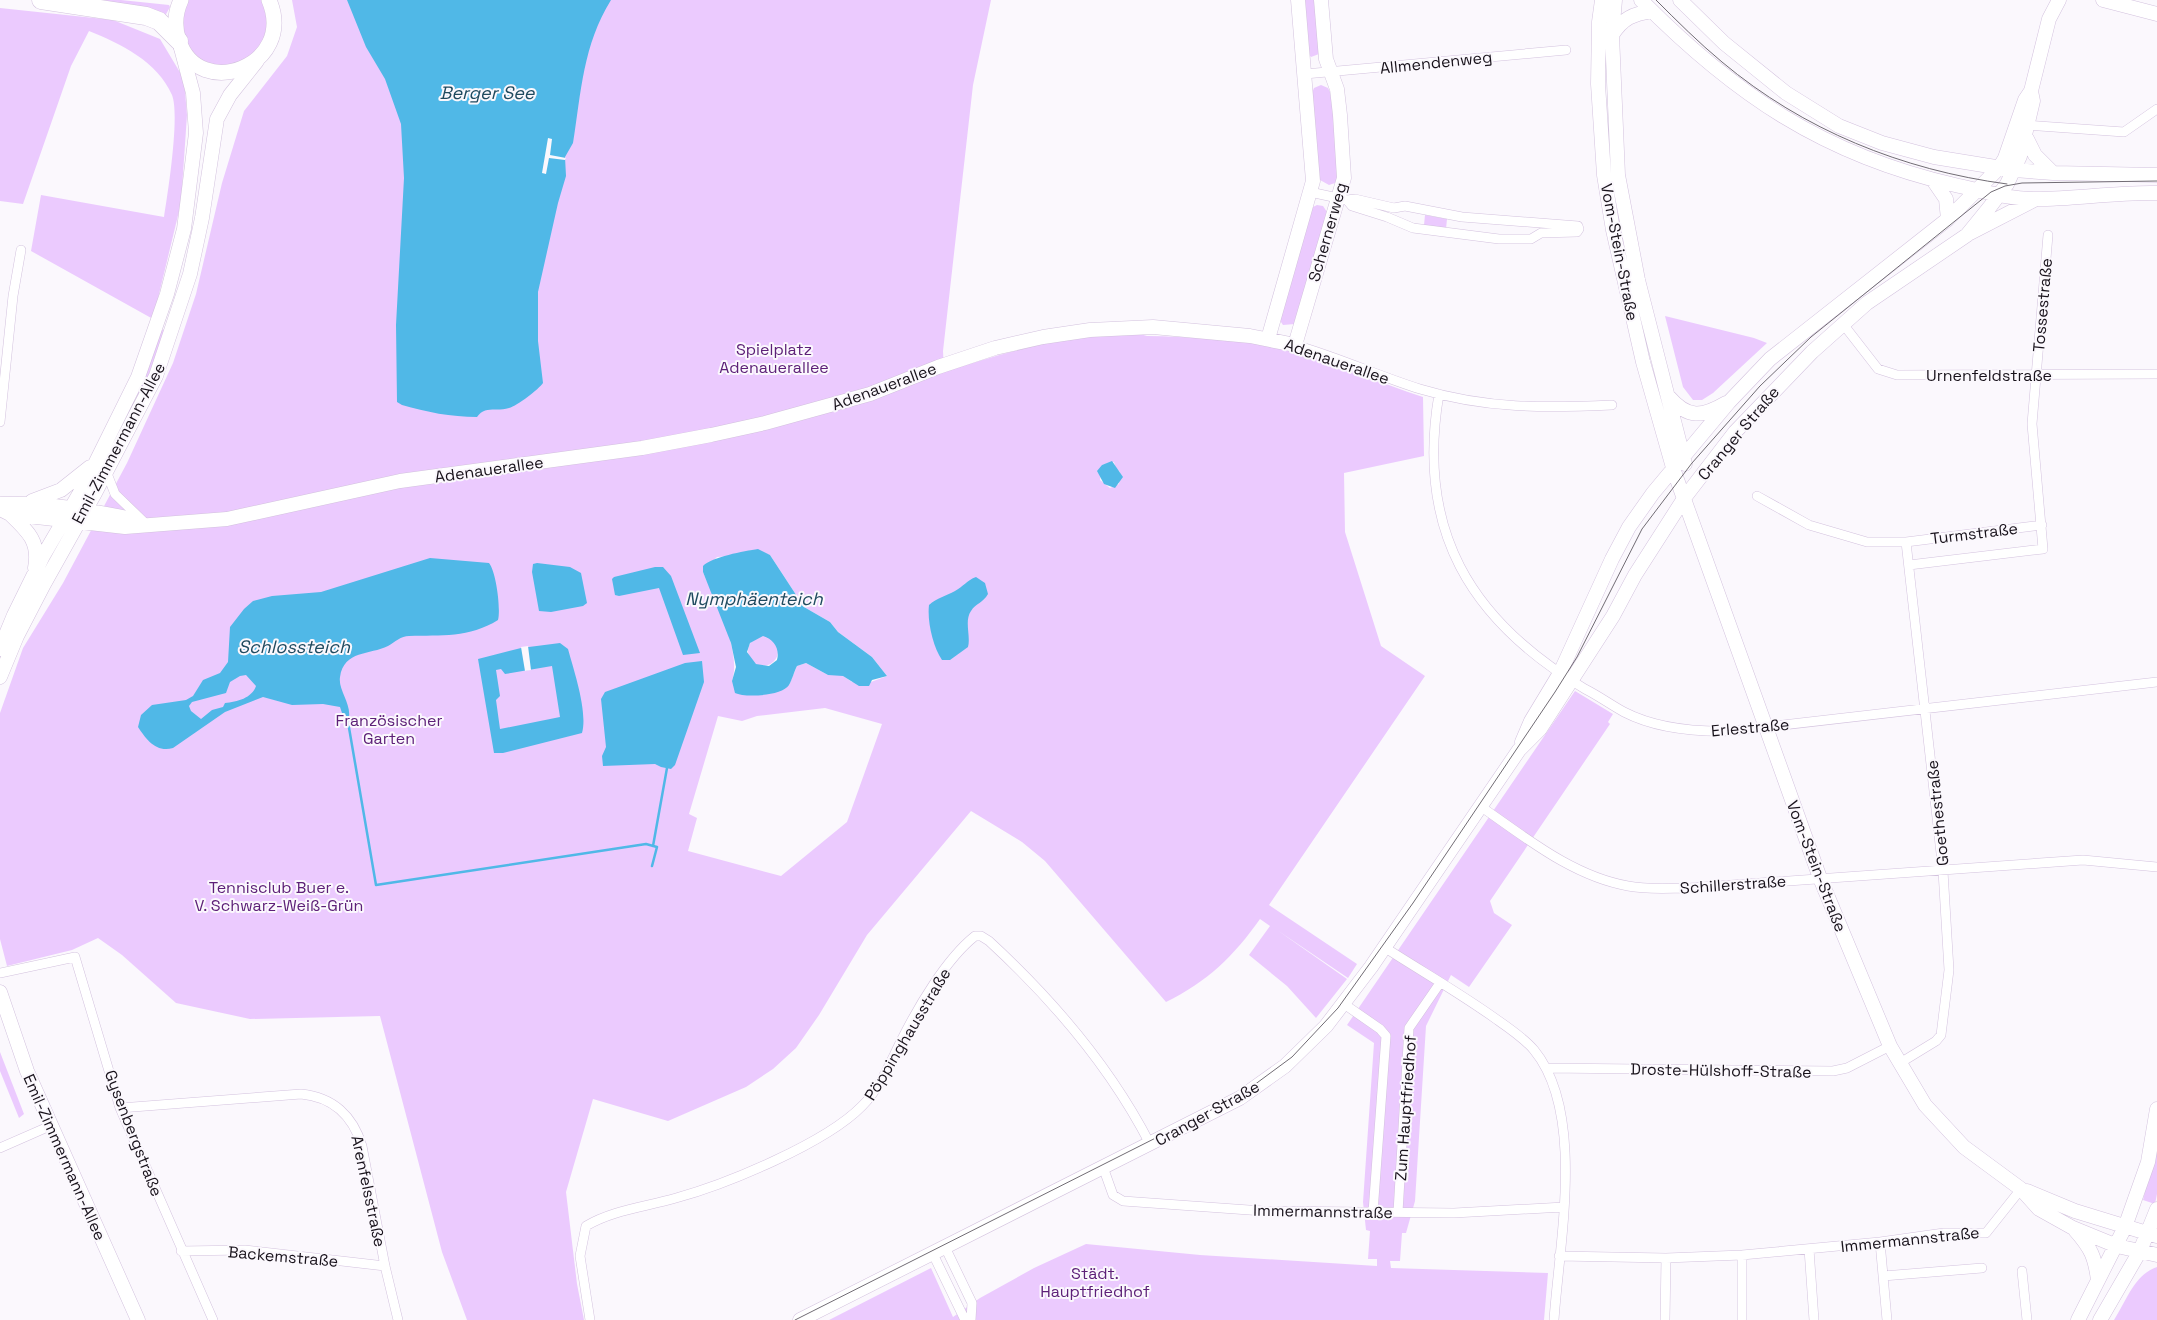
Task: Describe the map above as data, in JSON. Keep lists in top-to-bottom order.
{
  "streets": {
    "main road": [
      "Schernerweg",
      "Vom-Stein-Straße",
      "Adenauerallee",
      "Cranger Straße",
      "Emil-Zimmermann-Allee"
    ],
    "street": [
      "Allmendenweg",
      "Tossestraße",
      "Urnenfeldstraße",
      "Turmstraße",
      "Erlestraße",
      "Goethestraße",
      "Schillerstraße",
      "Pöppinghausstraße",
      "Droste-Hülshoff-Straße",
      "Zum Hauptfriedhof",
      "Gysenbergstraße",
      "Arenfelsstraße",
      "Immermannstraße",
      "Backemstraße"
    ]
  },
  "crossings": [
    ["Allmendenweg", "Schernerweg"],
    ["Schernerweg", "Adenauerallee"],
    ["Vom-Stein-Straße", "Cranger Straße"],
    ["Vom-Stein-Straße", "Erlestraße"],
    ["Vom-Stein-Straße", "Goethestraße"],
    ["Vom-Stein-Straße", "Schillerstraße"],
    ["Vom-Stein-Straße", "Droste-Hülshoff-Straße"],
    ["Vom-Stein-Straße", "Immermannstraße"],
    ["Tossestraße", "Urnenfeldstraße"],
    ["Tossestraße", "Turmstraße"],
    ["Adenauerallee", "Emil-Zimmermann-Allee"],
    ["Adenauerallee", "Erlestraße"],
    ["Urnenfeldstraße", "Cranger Straße"],
    ["Cranger Straße", "Erlestraße"],
    ["Cranger Straße", "Schillerstraße"],
    ["Cranger Straße", "Pöppinghausstraße"],
    ["Cranger Straße", "Zum Hauptfriedhof"],
    ["Cranger Straße", "Immermannstraße"],
    ["Turmstraße", "Goethestraße"],
    ["Erlestraße", "Goethestraße"],
    ["Goethestraße", "Schillerstraße"],
    ["Zum Hauptfriedhof", "Immermannstraße"],
    ["Gysenbergstraße", "Arenfelsstraße"],
    ["Gysenbergstraße", "Backemstraße"],
    ["Arenfelsstraße", "Backemstraße"]
  ],
  "water": ["Berger See", "Nymphäenteich", "Schlossteich"],
  "parks": [
    "Spielplatz Adenauerallee",
    "Französischer Garten",
    "Tennisclub Buer e. V. Schwarz-Weiß-Grün",
    "Städt. Hauptfriedhof"
  ]
}
